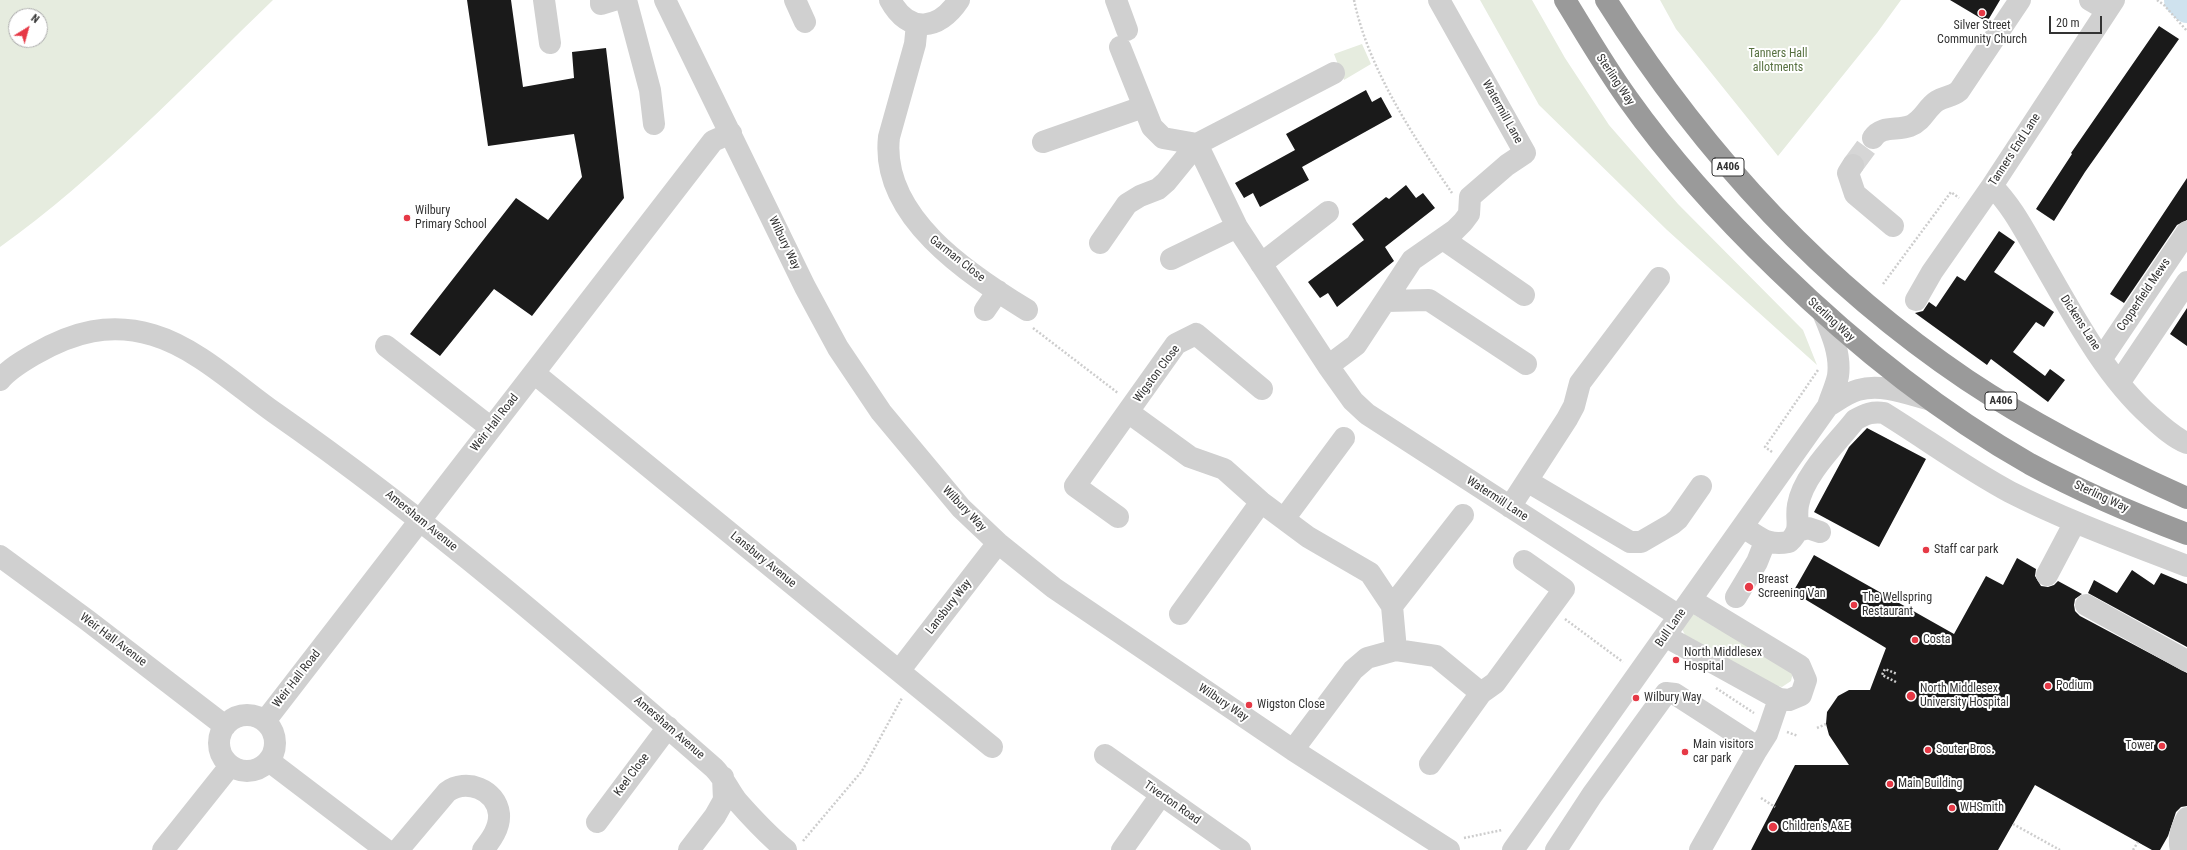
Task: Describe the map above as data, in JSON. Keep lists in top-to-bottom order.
{
  "streets": {
    "highway": ["Sterling Way", "A406"],
    "street": [
      "Watermill Lane",
      "Tanners End Lane",
      "Wilbury Way",
      "Garman Close",
      "Copperfield Mews",
      "Dickens Lane",
      "Wigston Close",
      "Weir Hall Road",
      "Amersham Avenue",
      "Lansbury Avenue",
      "Lansbury Way",
      "Bull Lane",
      "Weir Hall Avenue",
      "Keel Close",
      "Tiverton Road"
    ]
  },
  "crossings": [
    ["Watermill Lane", "Bull Lane"],
    ["Tanners End Lane", "Dickens Lane"],
    ["Wilbury Way", "Weir Hall Road"],
    ["Wilbury Way", "Lansbury Way"],
    ["Copperfield Mews", "Dickens Lane"],
    ["Weir Hall Road", "Amersham Avenue"],
    ["Weir Hall Road", "Lansbury Avenue"],
    ["Weir Hall Road", "Weir Hall Avenue"],
    ["Amersham Avenue", "Keel Close"],
    ["Lansbury Avenue", "Lansbury Way"]
  ],
  "parks": ["Tanners Hall allotments"],
  "places": [
    "Silver Street Community Church",
    "Wilbury Primary School",
    "Staff car park",
    "Breast Screening Van",
    "The Wellspring Restaurant",
    "Costa",
    "North Middlesex Hospital",
    "Podium",
    "North Middlesex University Hospital",
    "Wilbury Way",
    "Wigston Close",
    "Tower",
    "Souter Bros.",
    "Main visitors car park",
    "Main Building",
    "WHSmith",
    "Children's A&E"
  ],
  "scale_bar": "20 m",
  "north": "top right"
}
